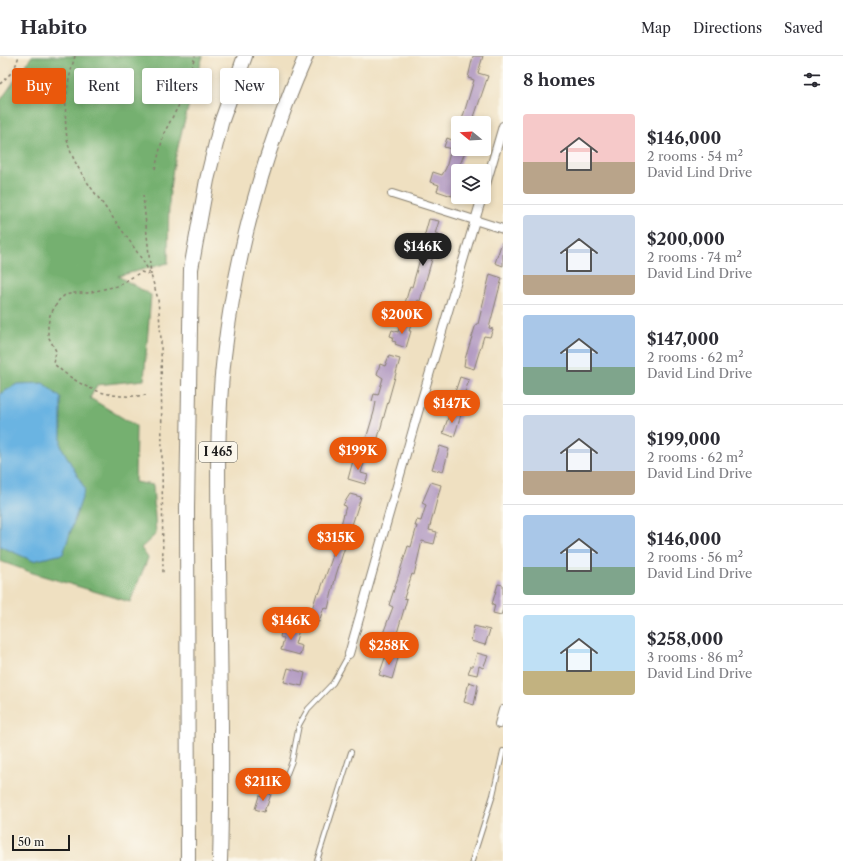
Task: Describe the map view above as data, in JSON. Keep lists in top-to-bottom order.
{
  "streets": {
    "highway": ["I 465"]
  },
  "scale_bar": "50 m",
  "north": "left",
  "page": {
    "header": "Habito",
    "nav": ["Map", "Directions", "Saved"],
    "heading": "8 homes",
    "chip": [
      "Buy",
      "Rent",
      "Filters",
      "New"
    ],
    "list": [
      {
        "name": "$146,000",
        "note": "2 rooms · 54 m² · David Lind Drive"
      },
      {
        "name": "$200,000",
        "note": "2 rooms · 74 m² · David Lind Drive"
      },
      {
        "name": "$147,000",
        "note": "2 rooms · 62 m² · David Lind Drive"
      },
      {
        "name": "$199,000",
        "note": "2 rooms · 62 m² · David Lind Drive"
      },
      {
        "name": "$146,000",
        "note": "2 rooms · 56 m² · David Lind Drive"
      },
      {
        "name": "$258,000",
        "note": "3 rooms · 86 m² · David Lind Drive"
      }
    ],
    "price": [
      "$146K",
      "$200K",
      "$147K",
      "$199K",
      "$315K",
      "$146K",
      "$258K",
      "$211K"
    ],
    "scale": "50 m"
  }
}
